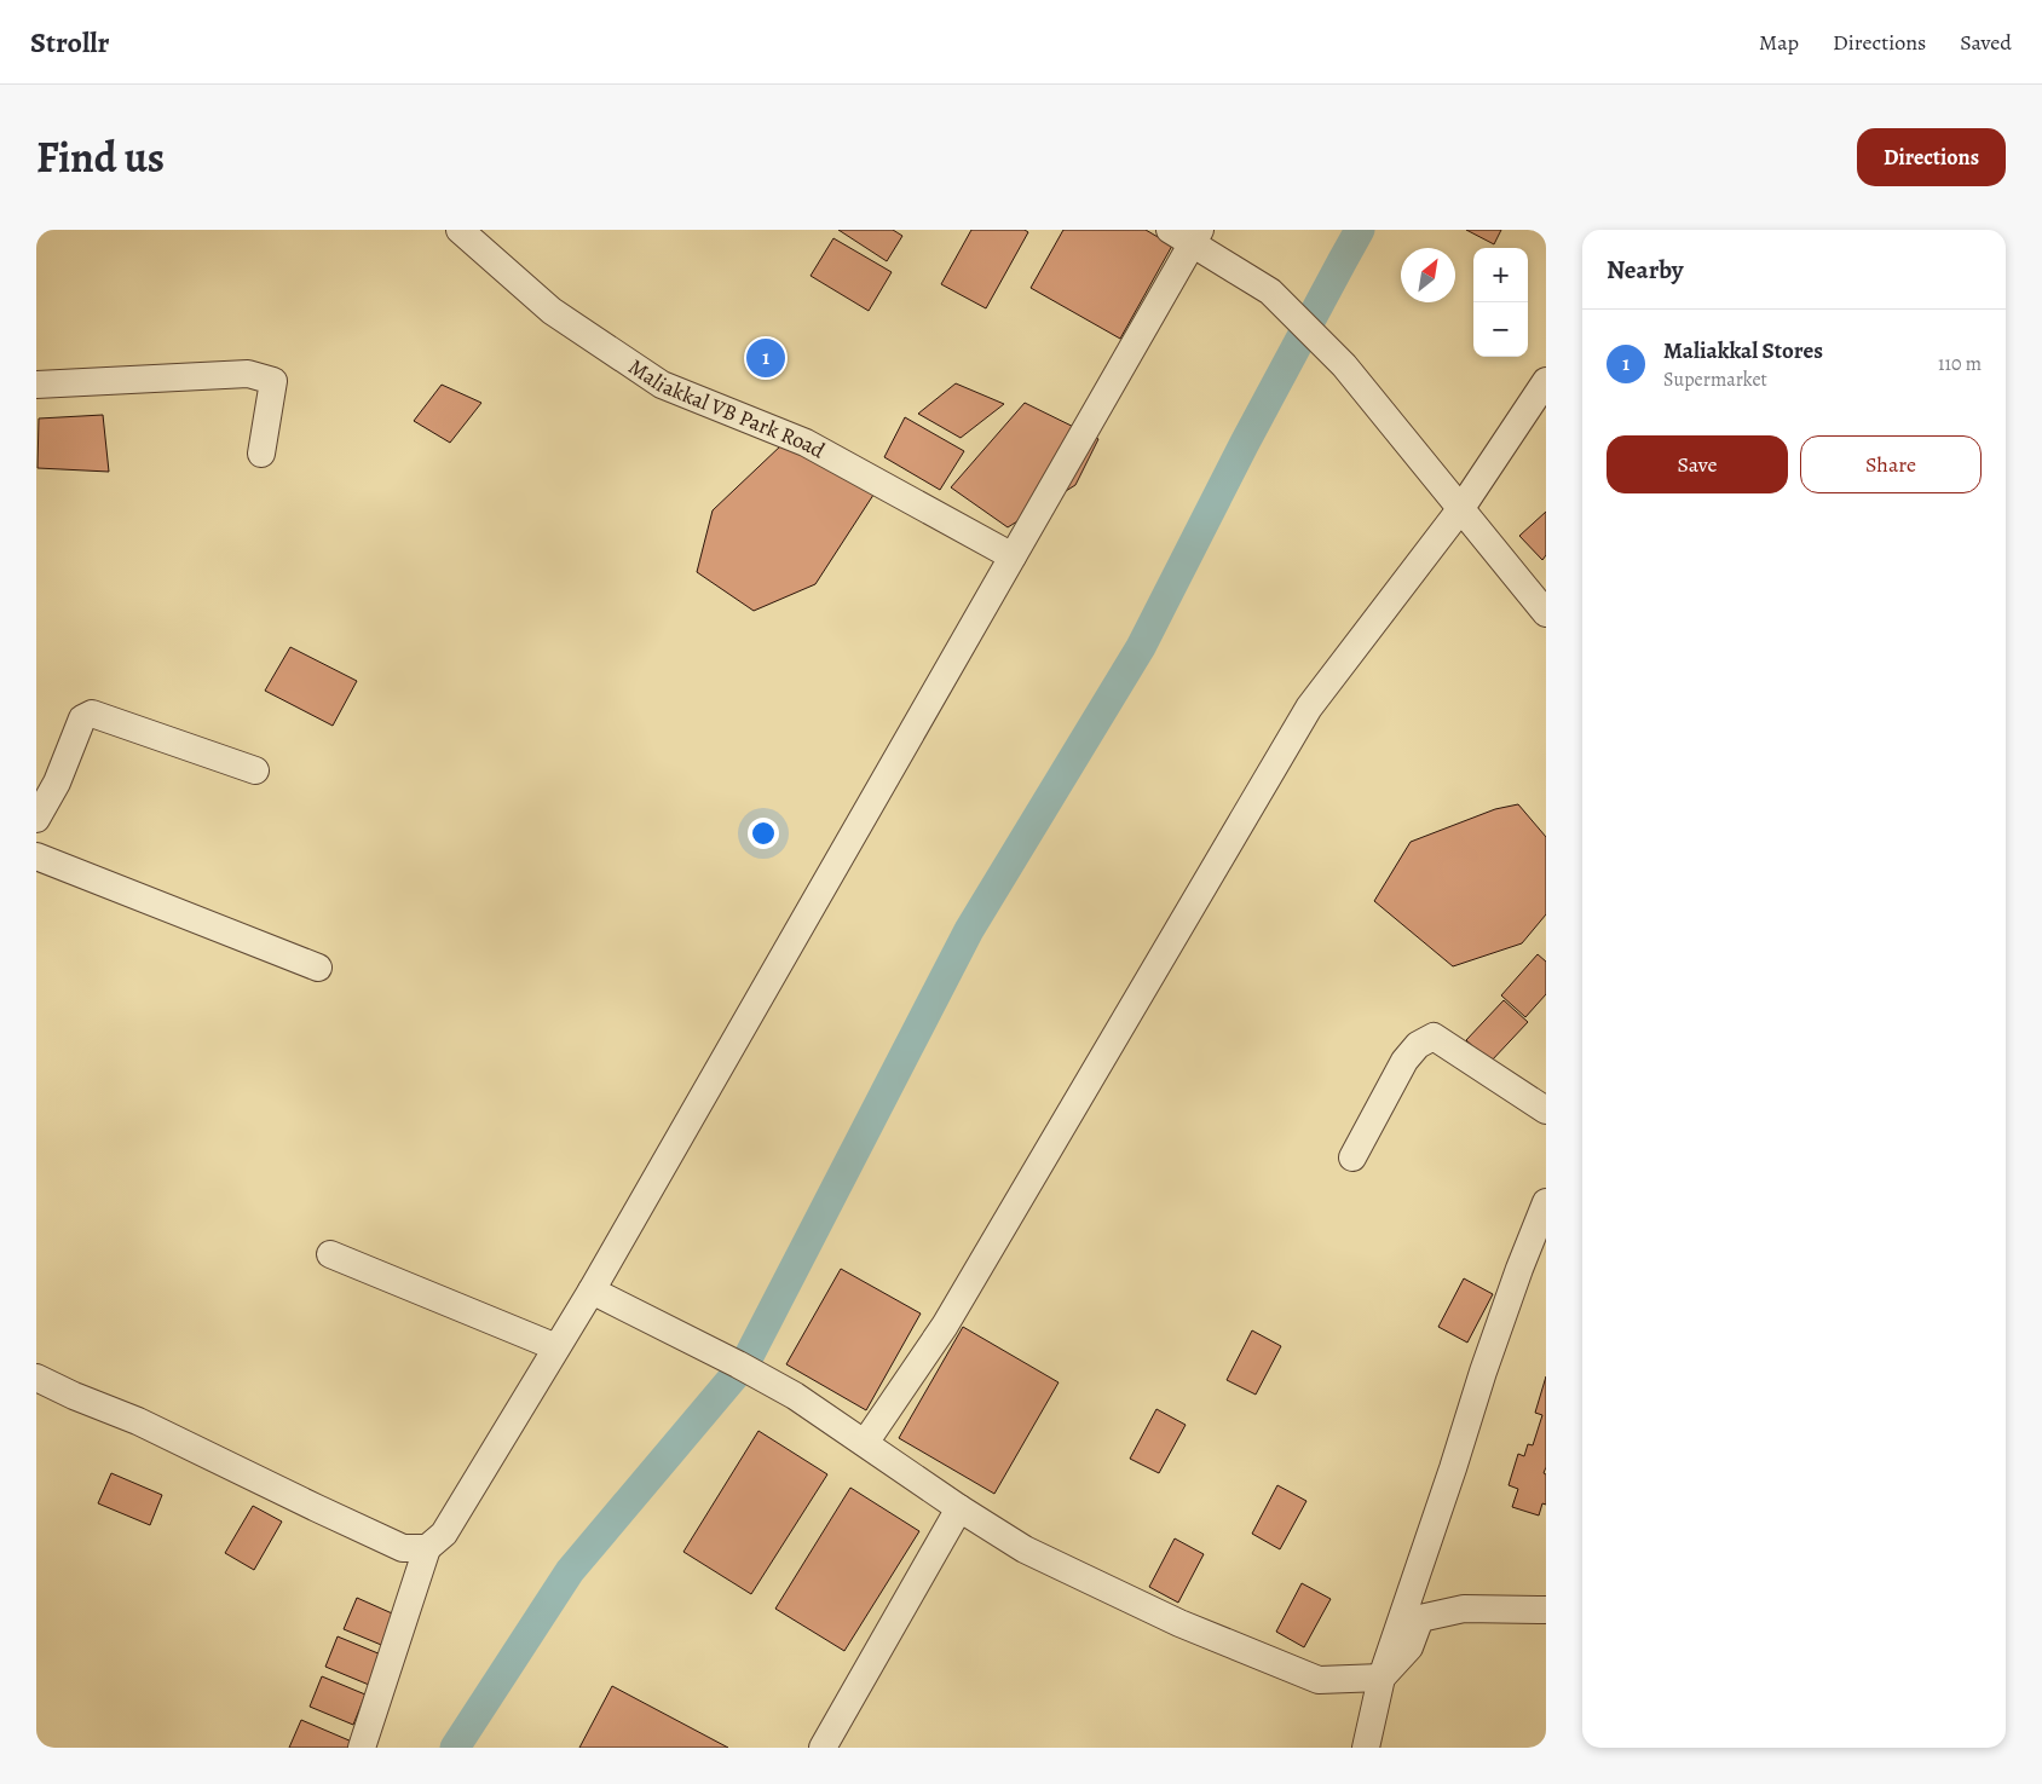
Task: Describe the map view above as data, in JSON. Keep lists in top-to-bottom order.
{
  "streets": {
    "street": ["Maliakkal VB Park Road"]
  },
  "north": "top right",
  "page": {
    "header": "Strollr",
    "nav": ["Map", "Directions", "Saved"],
    "title": "Find us",
    "buttons": [
      "Directions",
      ["Save", "Share"]
    ],
    "heading": "Nearby",
    "map_buttons": ["+", "−"],
    "list": [
      {
        "mark": "1",
        "name": "Maliakkal Stores",
        "note": "Supermarket",
        "value": "110 m"
      }
    ],
    "pins": "1"
  }
}
